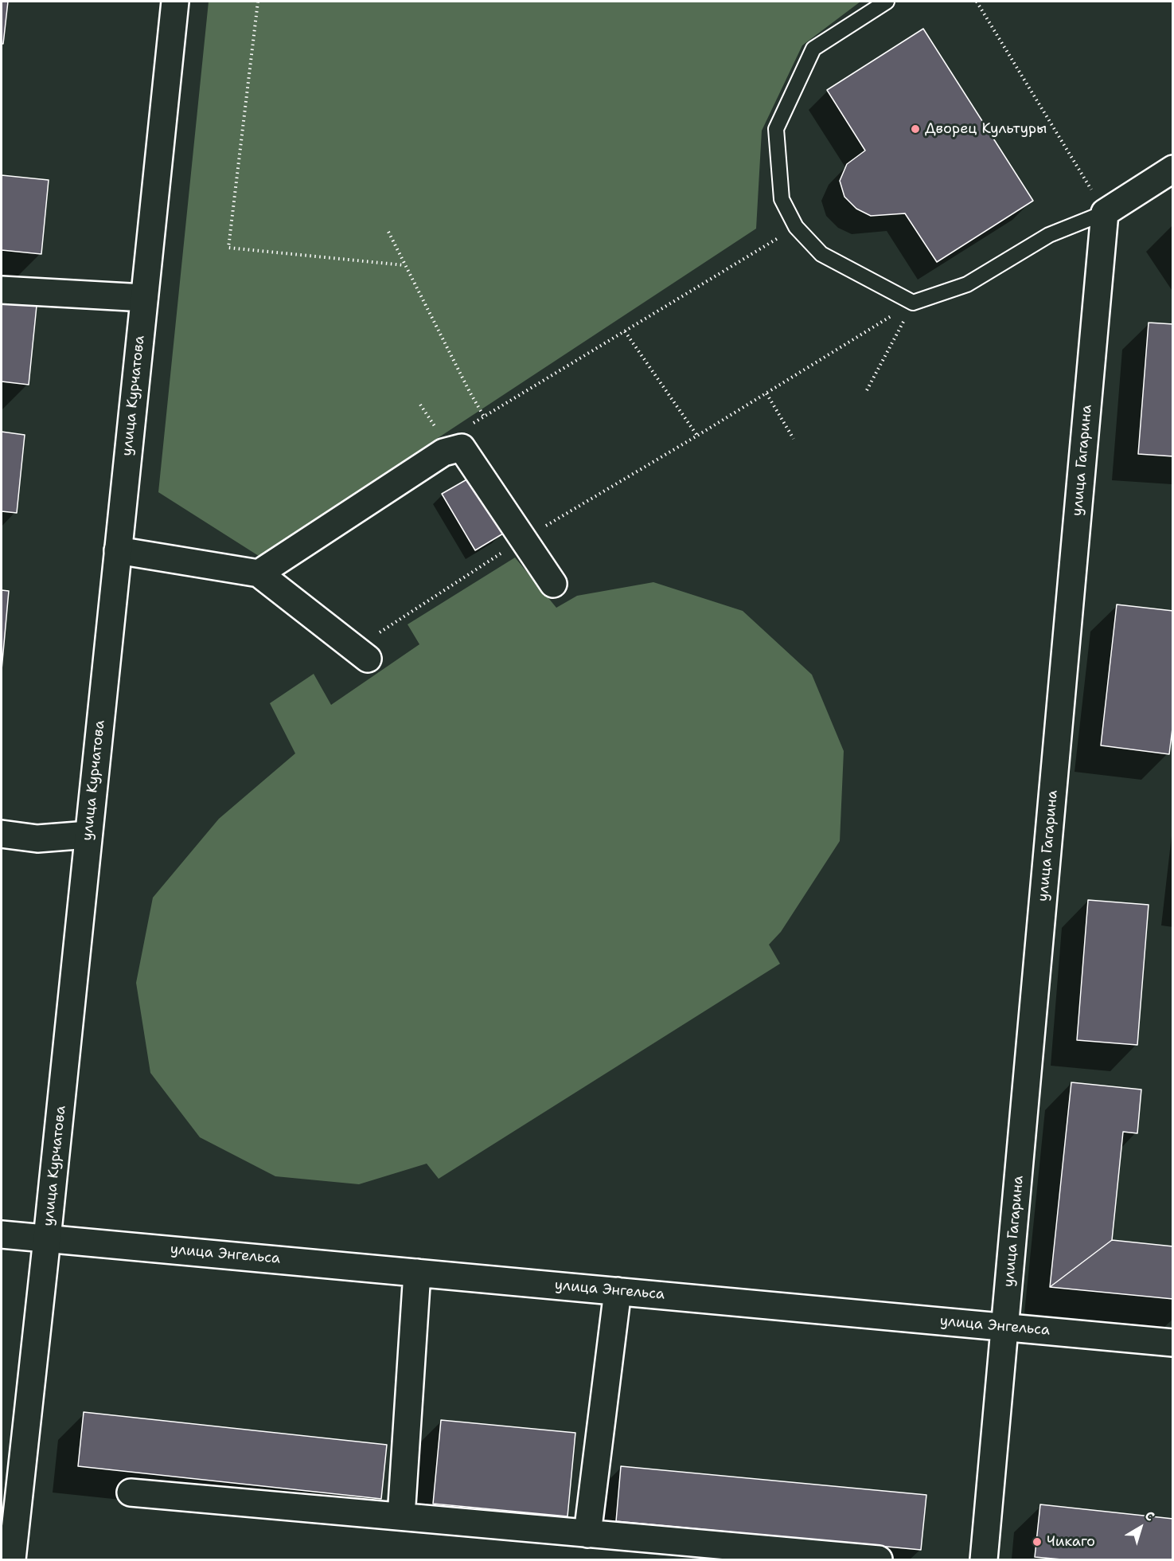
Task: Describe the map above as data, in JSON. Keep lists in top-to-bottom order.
{
  "streets": {
    "street": ["улица Курчатова", "улица Гагарина", "улица Энгельса"]
  },
  "crossings": [
    ["улица Курчатова", "улица Энгельса"],
    ["улица Гагарина", "улица Энгельса"]
  ],
  "places": ["Дворец Культуры", "Чикаго"],
  "north": "top right"
}
